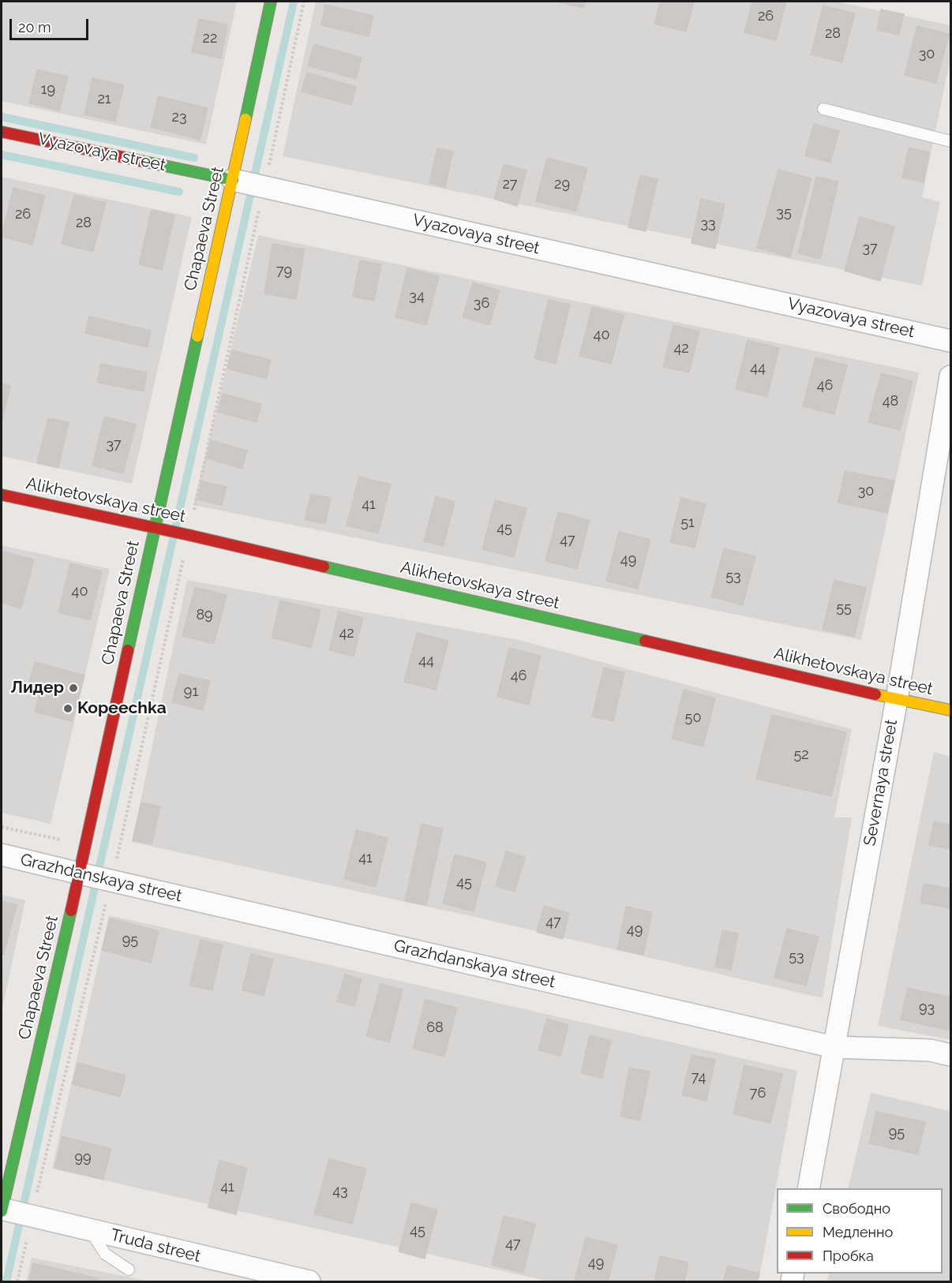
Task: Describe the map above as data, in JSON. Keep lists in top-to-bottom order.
{
  "streets": {
    "street": [
      "Vyazovaya street",
      "Chapaeva Street",
      "Alikhetovskaya street",
      "Severnaya street",
      "Grazhdanskaya street",
      "Truda street"
    ]
  },
  "crossings": [
    ["Vyazovaya street", "Chapaeva Street"],
    ["Chapaeva Street", "Alikhetovskaya street"],
    ["Chapaeva Street", "Grazhdanskaya street"],
    ["Chapaeva Street", "Truda street"],
    ["Alikhetovskaya street", "Severnaya street"],
    ["Severnaya street", "Grazhdanskaya street"]
  ],
  "places": ["Лидер", "Kopeechka"],
  "house_numbers": [
    "26",
    "28",
    "22",
    "30",
    "19",
    "21",
    "23",
    "27",
    "29",
    "35",
    "26",
    "28",
    "33",
    "37",
    "79",
    "34",
    "36",
    "40",
    "42",
    "44",
    "46",
    "48",
    "37",
    "30",
    "41",
    "51",
    "45",
    "47",
    "49",
    "53",
    "40",
    "55",
    "89",
    "42",
    "44",
    "46",
    "91",
    "50",
    "52",
    "41",
    "45",
    "47",
    "49",
    "95",
    "53",
    "93",
    "68",
    "74",
    "76",
    "95",
    "99",
    "41",
    "43",
    "45",
    "47",
    "49"
  ],
  "legend": ["Свободно", "Медленно", "Пробка"],
  "scale_bar": "20 m"
}
